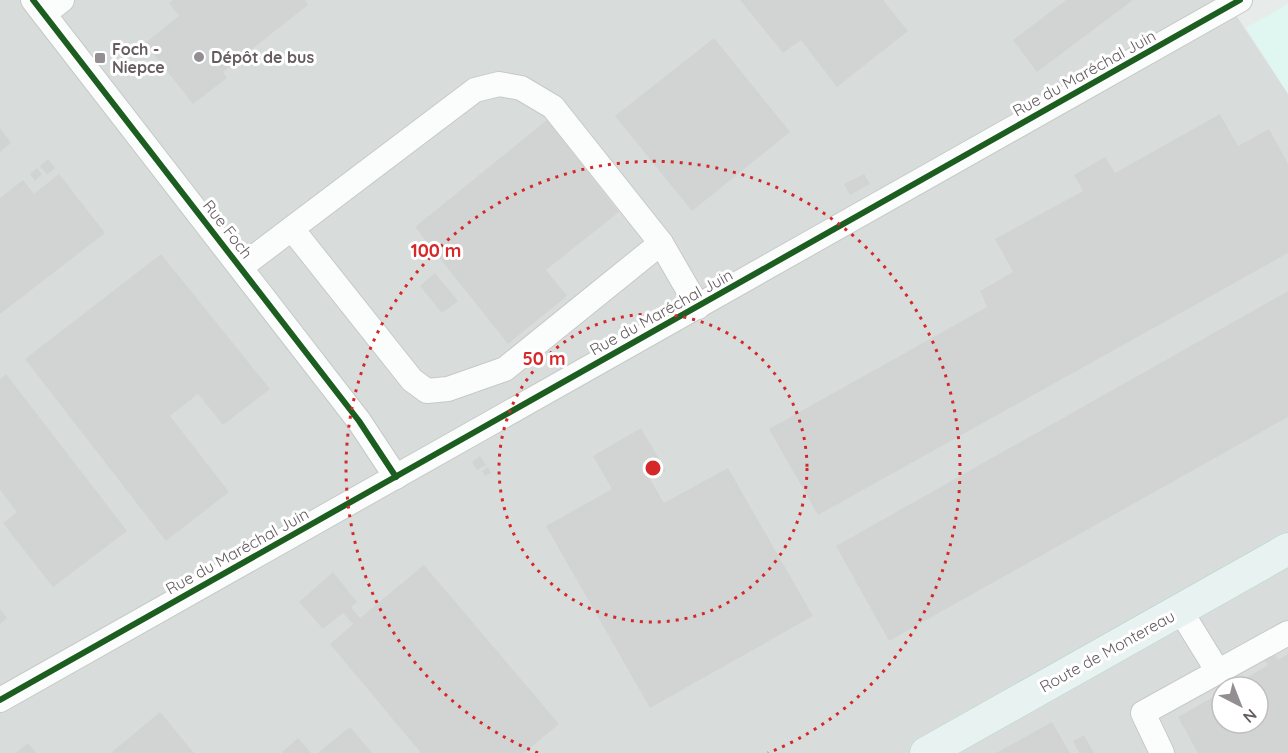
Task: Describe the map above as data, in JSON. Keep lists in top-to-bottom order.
{
  "streets": {
    "main road": ["Route de Montereau"],
    "street": ["Rue du Maréchal Juin", "Rue Foch"]
  },
  "crossings": [
    ["Rue du Maréchal Juin", "Rue Foch"]
  ],
  "places": {
    "other": ["Dépôt de bus"],
    "transit": ["Foch - Niepce"]
  },
  "north": "bottom right",
  "rings": ["100 m", "50 m"]
}
